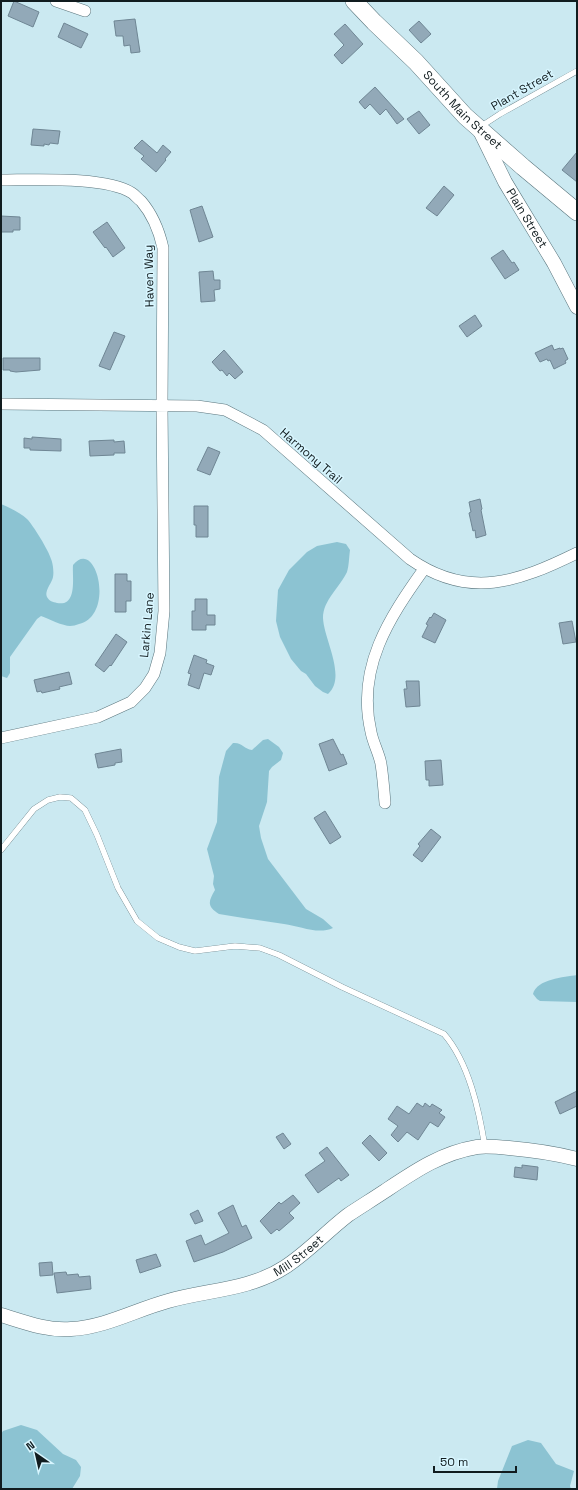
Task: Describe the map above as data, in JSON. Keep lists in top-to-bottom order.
{
  "streets": {
    "main road": ["South Main Street"],
    "street": [
      "Plain Street",
      "Haven Way",
      "Harmony Trail",
      "Larkin Lane",
      "Mill Street"
    ],
    "lane": ["Plant Street"]
  },
  "crossings": [
    ["Plant Street", "South Main Street"],
    ["Plant Street", "Plain Street"],
    ["South Main Street", "Plain Street"],
    ["Haven Way", "Harmony Trail"],
    ["Haven Way", "Larkin Lane"],
    ["Harmony Trail", "Larkin Lane"]
  ],
  "scale_bar": "50 m",
  "north": "top left"
}
